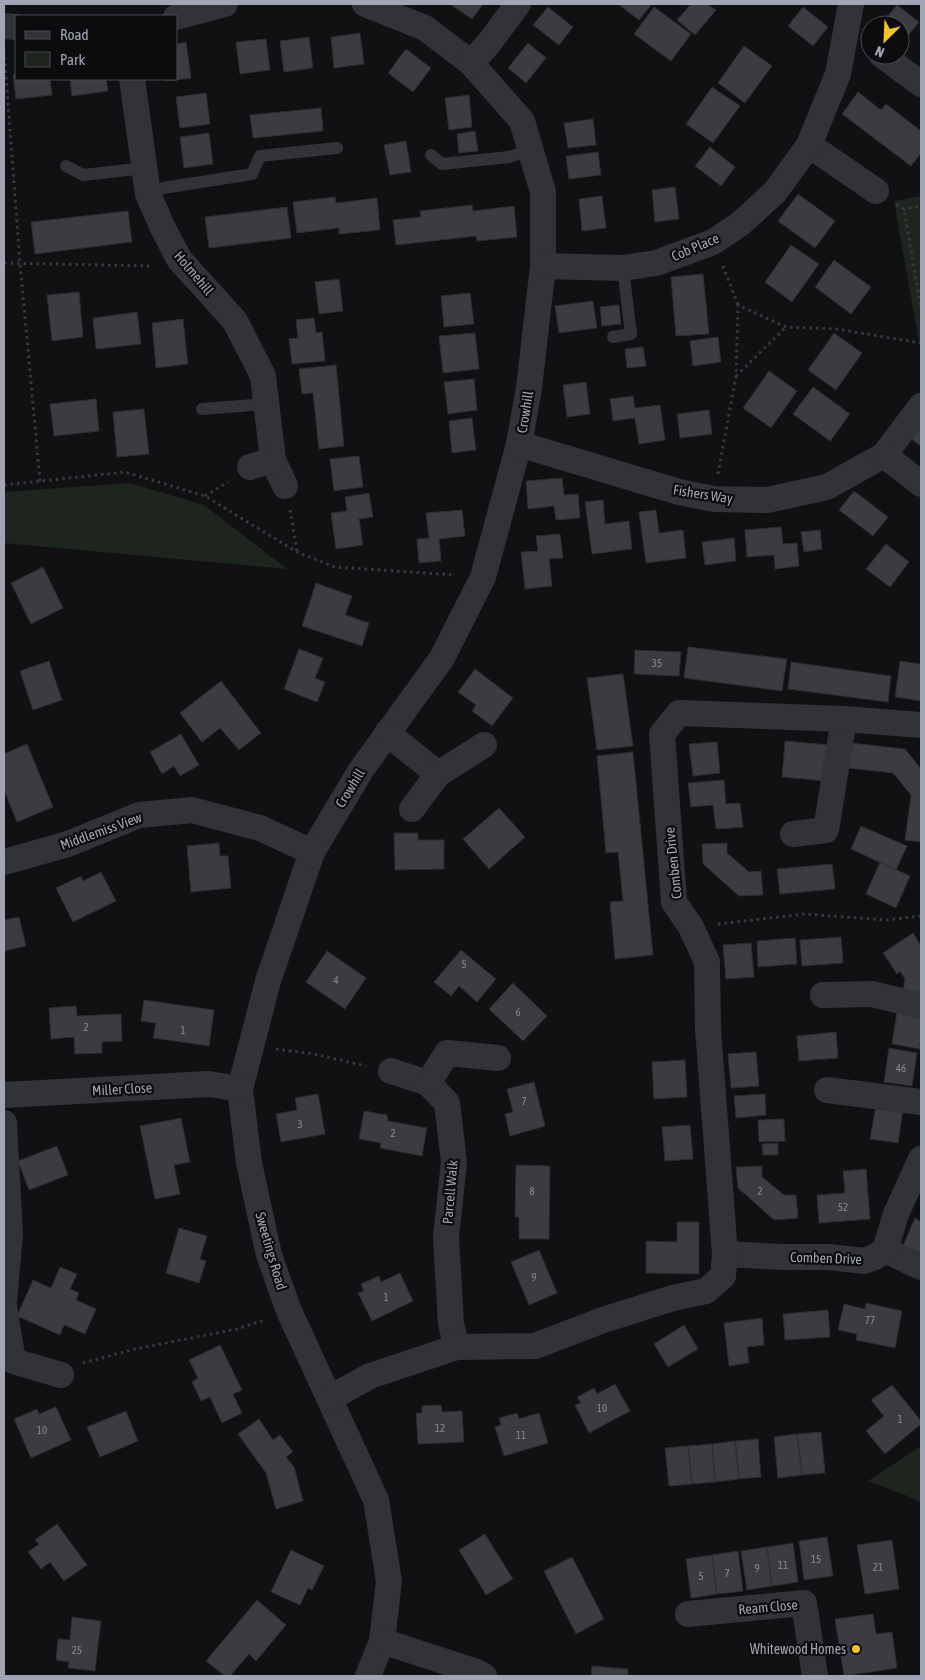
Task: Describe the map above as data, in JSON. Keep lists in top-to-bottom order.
{
  "streets": {
    "street": [
      "Cob Place",
      "Holmehill",
      "Crowhill",
      "Fishers Way",
      "Middlemiss View",
      "Comben Drive",
      "Miller Close",
      "Parcell Walk",
      "Sweetings Road",
      "Ream Close"
    ]
  },
  "crossings": [
    ["Cob Place", "Crowhill"],
    ["Crowhill", "Fishers Way"],
    ["Crowhill", "Middlemiss View"],
    ["Crowhill", "Sweetings Road"],
    ["Middlemiss View", "Sweetings Road"],
    ["Comben Drive", "Parcell Walk"],
    ["Miller Close", "Sweetings Road"]
  ],
  "places": ["Whitewood Homes"],
  "house_numbers": [
    "35",
    "5",
    "4",
    "6",
    "2",
    "1",
    "46",
    "7",
    "3",
    "2",
    "8",
    "2",
    "52",
    "9",
    "1",
    "77",
    "10",
    "1",
    "12",
    "10",
    "11",
    "15",
    "11",
    "21",
    "9",
    "7",
    "5",
    "25"
  ],
  "legend": ["Road", "Park"],
  "north": "bottom left"
}
